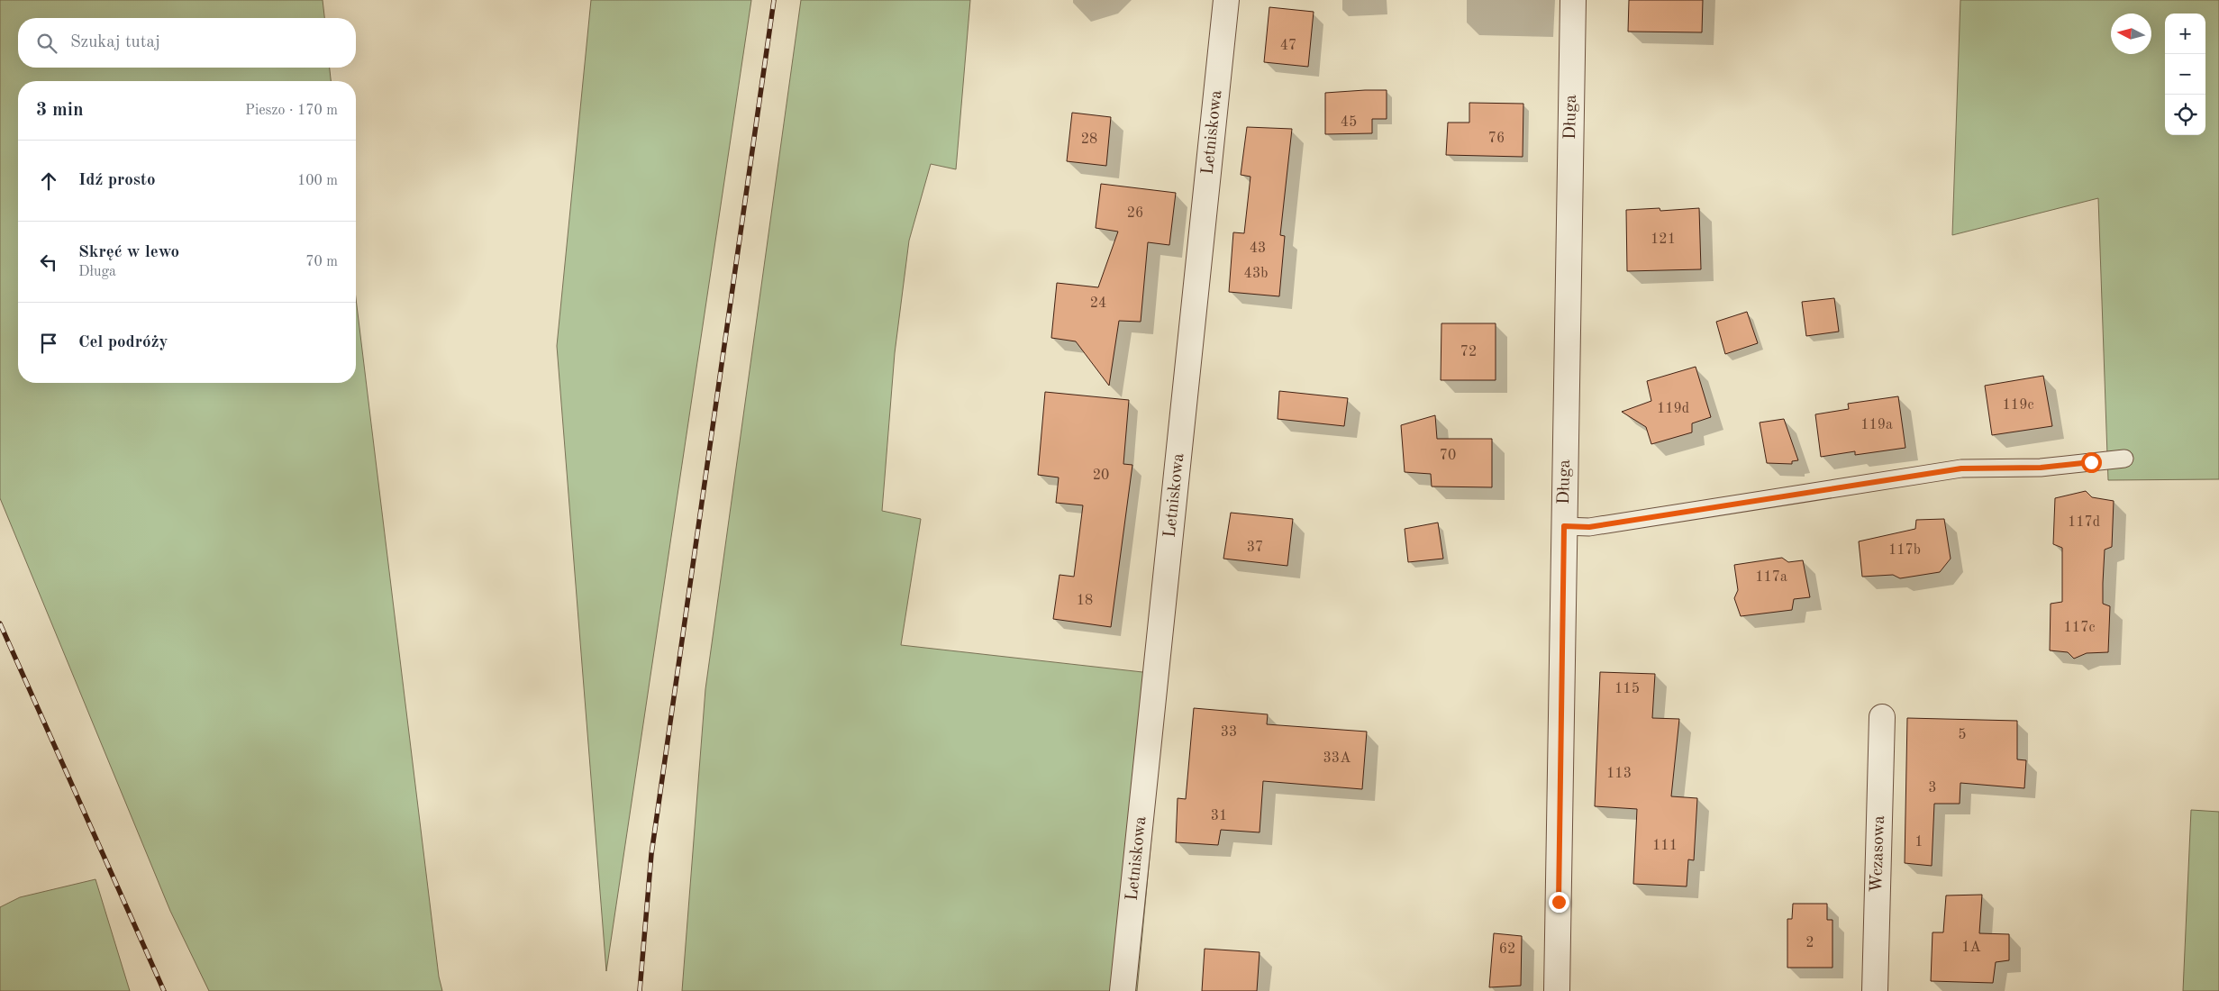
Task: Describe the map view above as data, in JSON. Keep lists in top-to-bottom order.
{
  "streets": {
    "street": ["Długa", "Letniskowa", "Wczasowa"]
  },
  "house_numbers": [
    "47",
    "45",
    "76",
    "28",
    "26",
    "121",
    "43",
    "43b",
    "24",
    "72",
    "119c",
    "119d",
    "119a",
    "70",
    "20",
    "117d",
    "37",
    "117b",
    "117a",
    "18",
    "117c",
    "115",
    "33",
    "5",
    "33A",
    "113",
    "3",
    "31",
    "1",
    "111",
    "2",
    "1A",
    "62"
  ],
  "north": "left",
  "page": {
    "map_buttons": ["+", "−"],
    "search": "Szukaj tutaj",
    "heading": ["3 min", "Pieszo · 170 m"],
    "list": [
      ["Idź prosto", "100 m"],
      ["Skręć w lewo", "Długa", "70 m"],
      "Cel podróży"
    ]
  }
}
